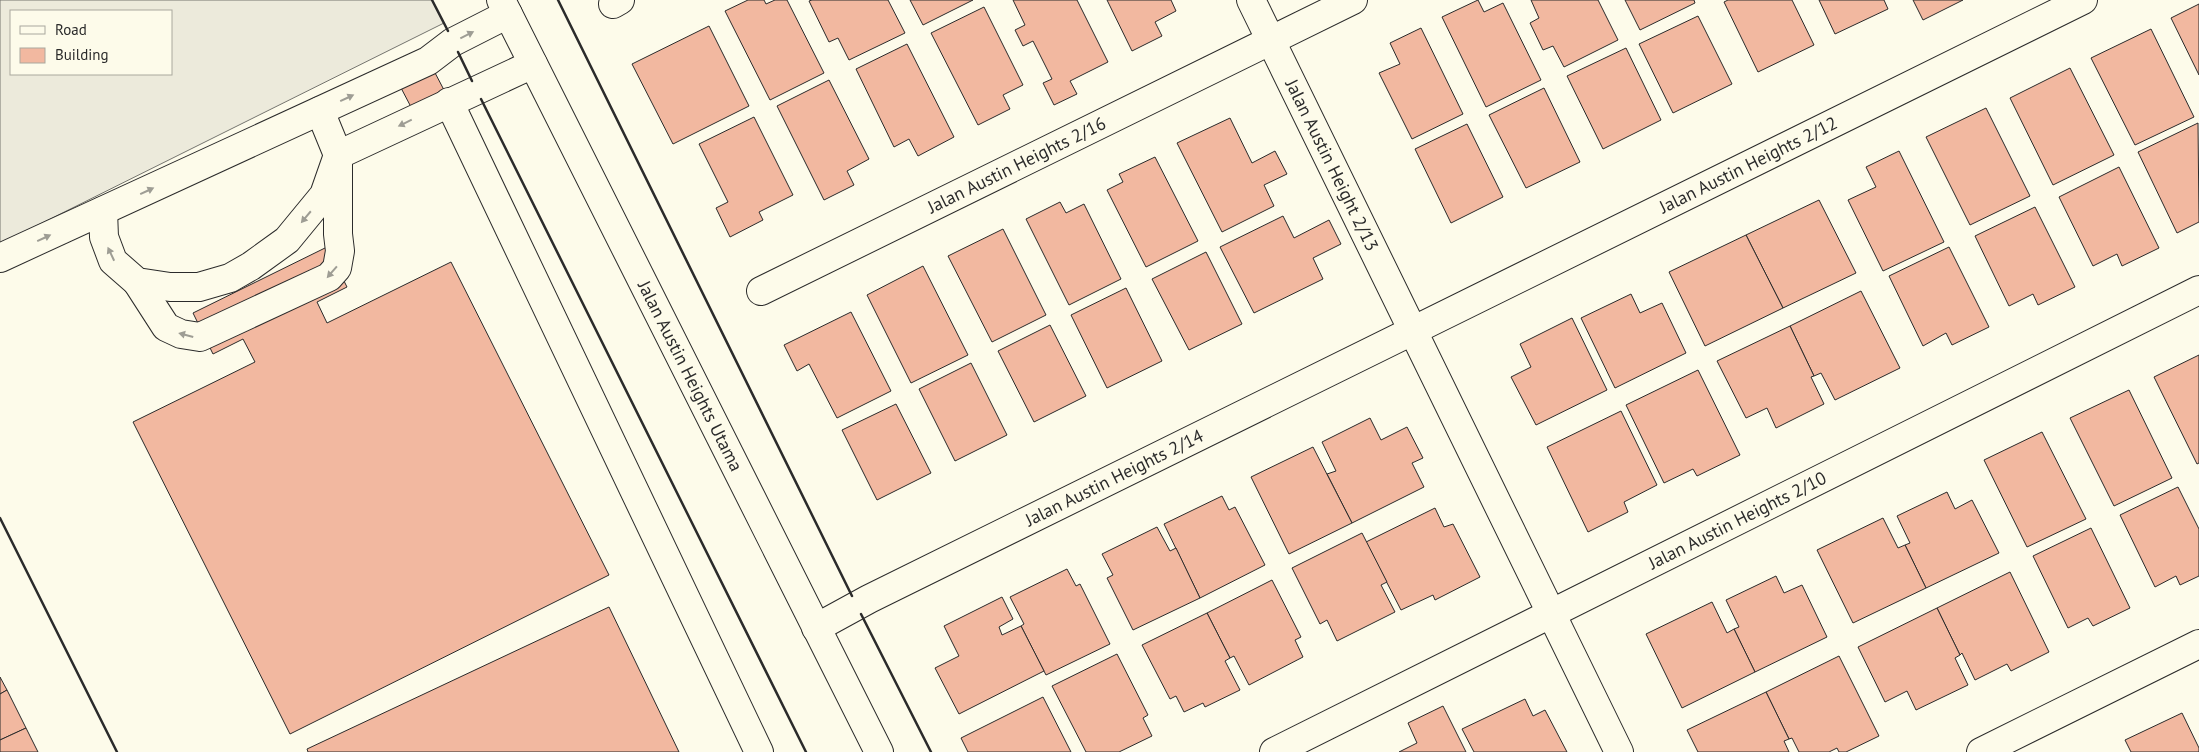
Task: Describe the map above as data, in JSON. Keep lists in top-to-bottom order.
{
  "streets": {
    "street": [
      "Jalan Austin Height 2/13",
      "Jalan Austin Heights 2/16",
      "Jalan Austin Heights 2/12",
      "Jalan Austin Heights Utama",
      "Jalan Austin Heights 2/14",
      "Jalan Austin Heights 2/10"
    ]
  },
  "crossings": [
    ["Jalan Austin Height 2/13", "Jalan Austin Heights 2/16"],
    ["Jalan Austin Height 2/13", "Jalan Austin Heights 2/12"],
    ["Jalan Austin Height 2/13", "Jalan Austin Heights 2/14"],
    ["Jalan Austin Height 2/13", "Jalan Austin Heights 2/10"],
    ["Jalan Austin Heights 2/12", "Jalan Austin Heights 2/14"],
    ["Jalan Austin Heights Utama", "Jalan Austin Heights 2/14"]
  ],
  "legend": ["Road", "Building"]
}
